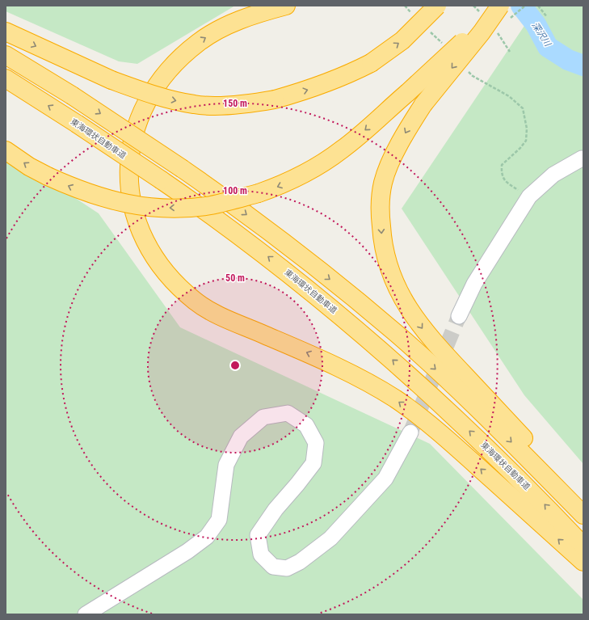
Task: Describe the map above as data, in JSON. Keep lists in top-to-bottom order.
{
  "streets": {
    "highway": ["東海環状自動車道"]
  },
  "water": ["深沢川"],
  "rings": ["150 m", "100 m", "50 m"]
}
